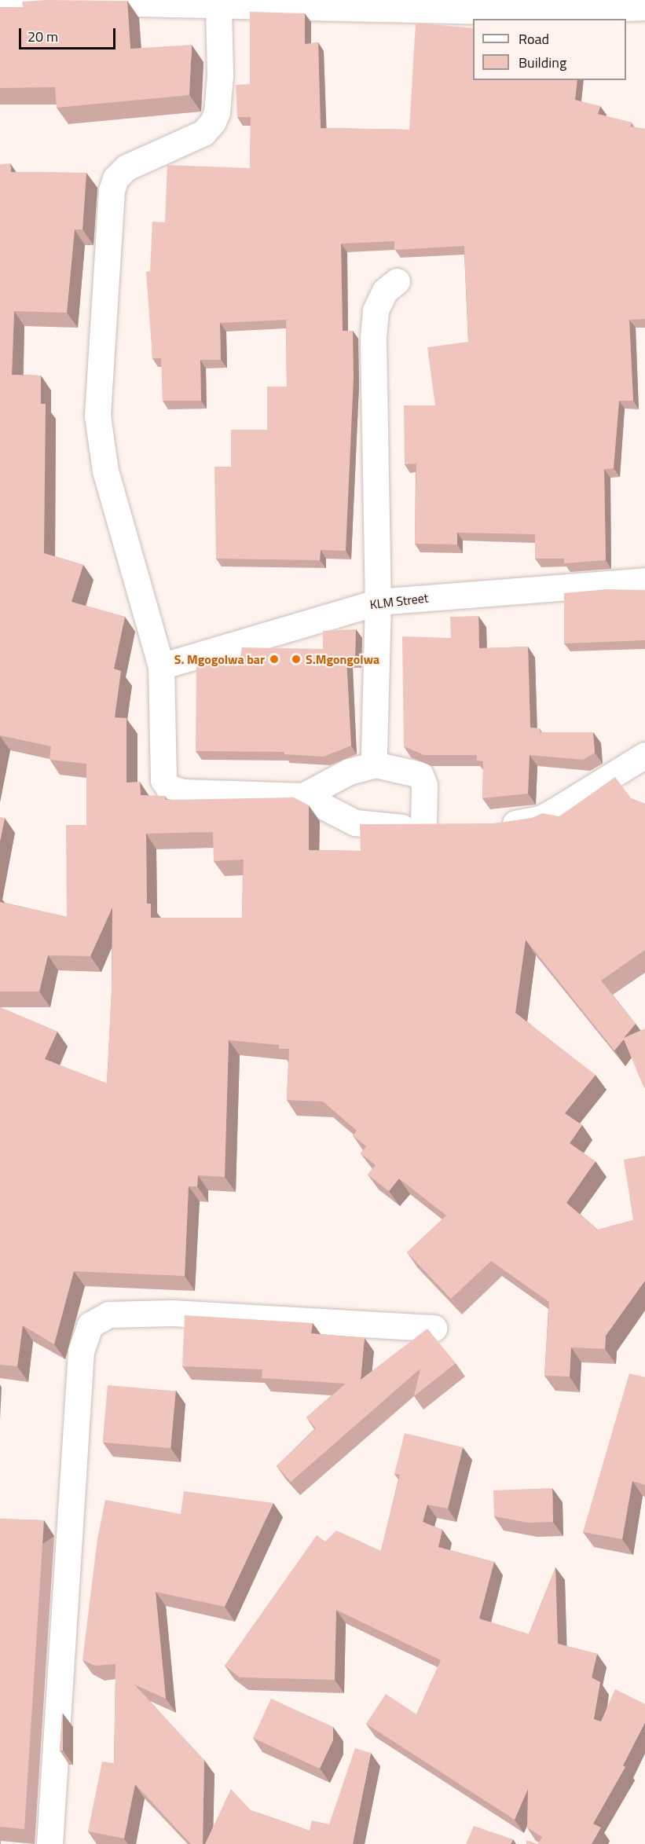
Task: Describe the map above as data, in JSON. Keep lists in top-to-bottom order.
{
  "streets": {
    "street": ["KLM Street"]
  },
  "places": ["S. Mgogolwa bar", "S.Mgongolwa"],
  "legend": ["Road", "Building"],
  "scale_bar": "20 m"
}
